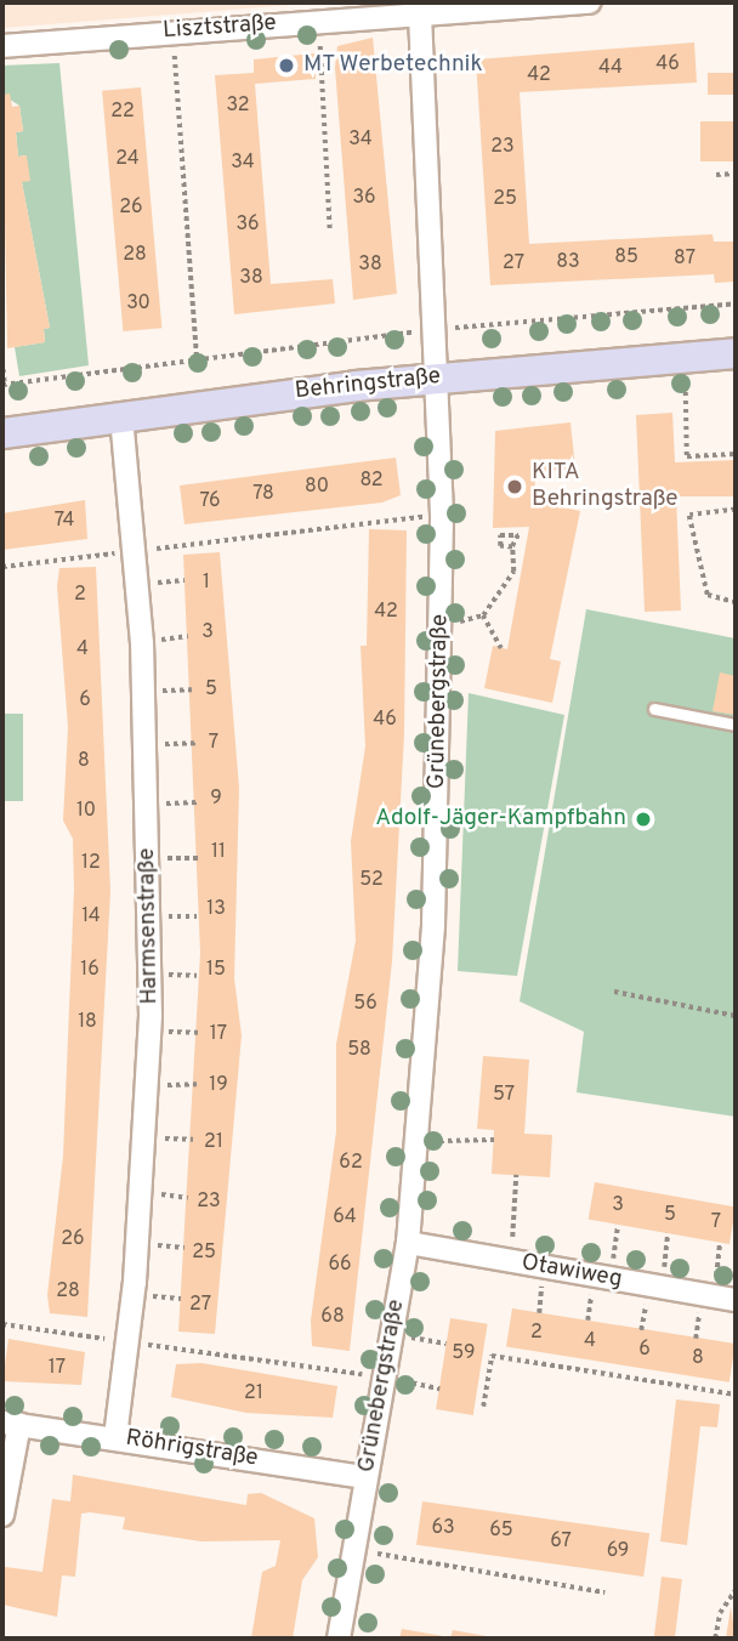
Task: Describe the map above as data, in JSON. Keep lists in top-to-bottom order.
{
  "streets": {
    "main road": ["Behringstraße"],
    "street": [
      "Lisztstraße",
      "Grünebergstraße",
      "Harmsenstraße",
      "Otawiweg",
      "Röhrigstraße"
    ]
  },
  "crossings": [
    ["Lisztstraße", "Grünebergstraße"],
    ["Behringstraße", "Grünebergstraße"],
    ["Behringstraße", "Harmsenstraße"],
    ["Grünebergstraße", "Otawiweg"],
    ["Grünebergstraße", "Röhrigstraße"],
    ["Harmsenstraße", "Röhrigstraße"]
  ],
  "places": ["MT Werbetechnik", "KITA Behringstraße", "Adolf-Jäger-Kampfbahn"],
  "house_numbers": [
    "46",
    "44",
    "42",
    "32",
    "22",
    "34",
    "23",
    "24",
    "34",
    "36",
    "25",
    "26",
    "36",
    "28",
    "85",
    "87",
    "83",
    "27",
    "38",
    "38",
    "30",
    "82",
    "80",
    "78",
    "76",
    "74",
    "1",
    "2",
    "42",
    "3",
    "4",
    "5",
    "6",
    "46",
    "7",
    "8",
    "9",
    "10",
    "11",
    "12",
    "52",
    "13",
    "14",
    "16",
    "15",
    "56",
    "18",
    "17",
    "58",
    "19",
    "57",
    "21",
    "62",
    "23",
    "3",
    "5",
    "64",
    "7",
    "26",
    "25",
    "66",
    "28",
    "27",
    "68",
    "2",
    "4",
    "6",
    "59",
    "8",
    "17",
    "21",
    "63",
    "65",
    "67",
    "69"
  ]
}
